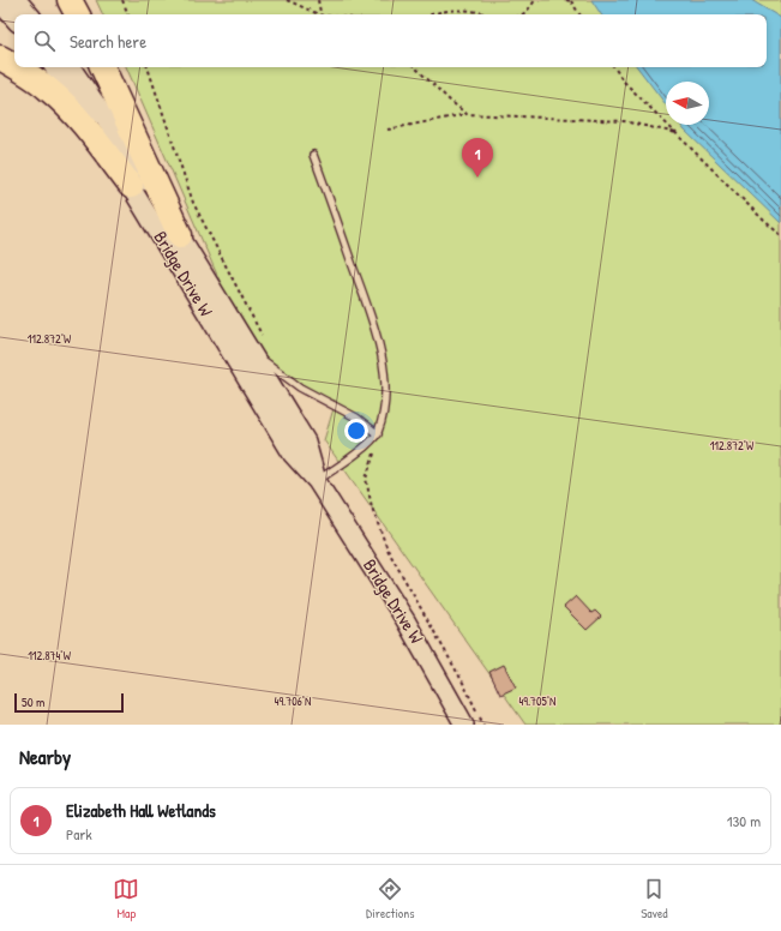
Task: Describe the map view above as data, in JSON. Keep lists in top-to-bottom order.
{
  "streets": {
    "street": ["Bridge Drive W"]
  },
  "scale_bar": "50 m",
  "north": "left",
  "page": {
    "search": "Search here",
    "pins": "1",
    "scale": "50 m",
    "heading": "Nearby",
    "list": [
      {
        "mark": "1",
        "name": "Elizabeth Hall Wetlands",
        "note": "Park",
        "value": "130 m"
      }
    ],
    "nav": ["Map", "Directions", "Saved"]
  },
  "coordinates": [
    "112.872°W",
    "112.874°W",
    "49.706°N",
    "49.705°N"
  ]
}
